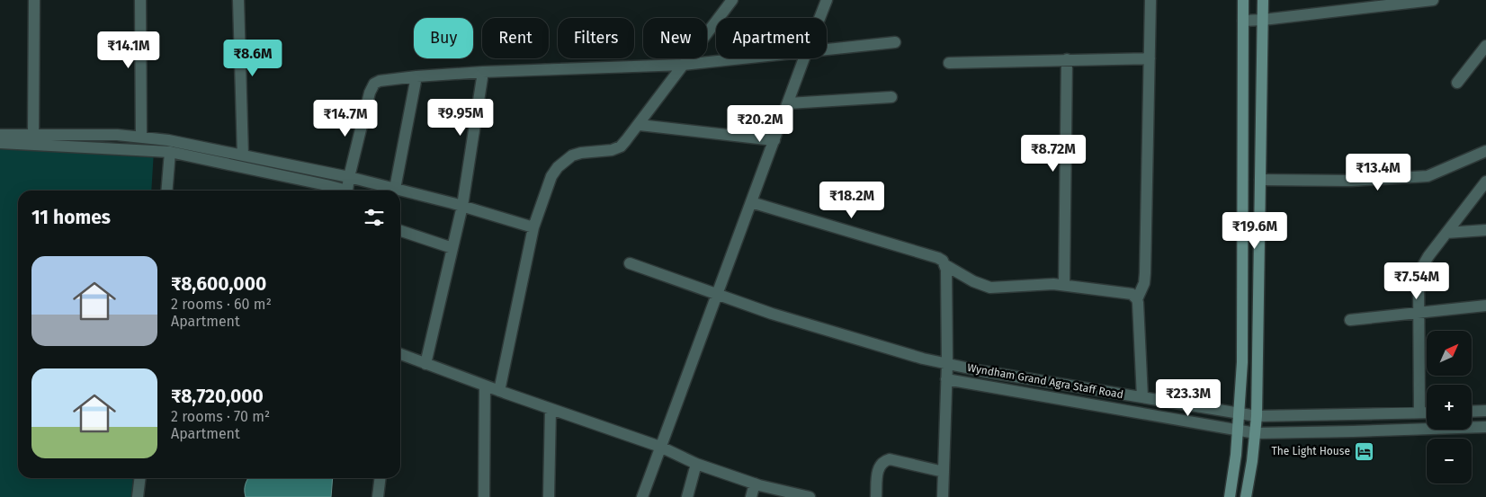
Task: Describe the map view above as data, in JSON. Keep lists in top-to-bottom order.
{
  "streets": {
    "street": ["Wyndham Grand Agra Staff Road"]
  },
  "places": {
    "hotel": ["The Light House"]
  },
  "north": "top right",
  "page": {
    "chip": [
      "Buy",
      "Rent",
      "Filters",
      "New",
      "Apartment"
    ],
    "price": [
      "₹14.1M",
      "₹8.6M",
      "₹9.95M",
      "₹14.7M",
      "₹20.2M",
      "₹8.72M",
      "₹13.4M",
      "₹18.2M",
      "₹19.6M",
      "₹7.54M",
      "₹23.3M"
    ],
    "heading": "11 homes",
    "list": [
      {
        "name": "₹8,600,000",
        "note": "2 rooms · 60 m² · Apartment"
      },
      {
        "name": "₹8,720,000",
        "note": "2 rooms · 70 m² · Apartment"
      }
    ],
    "map_buttons": ["+", "−"]
  }
}
